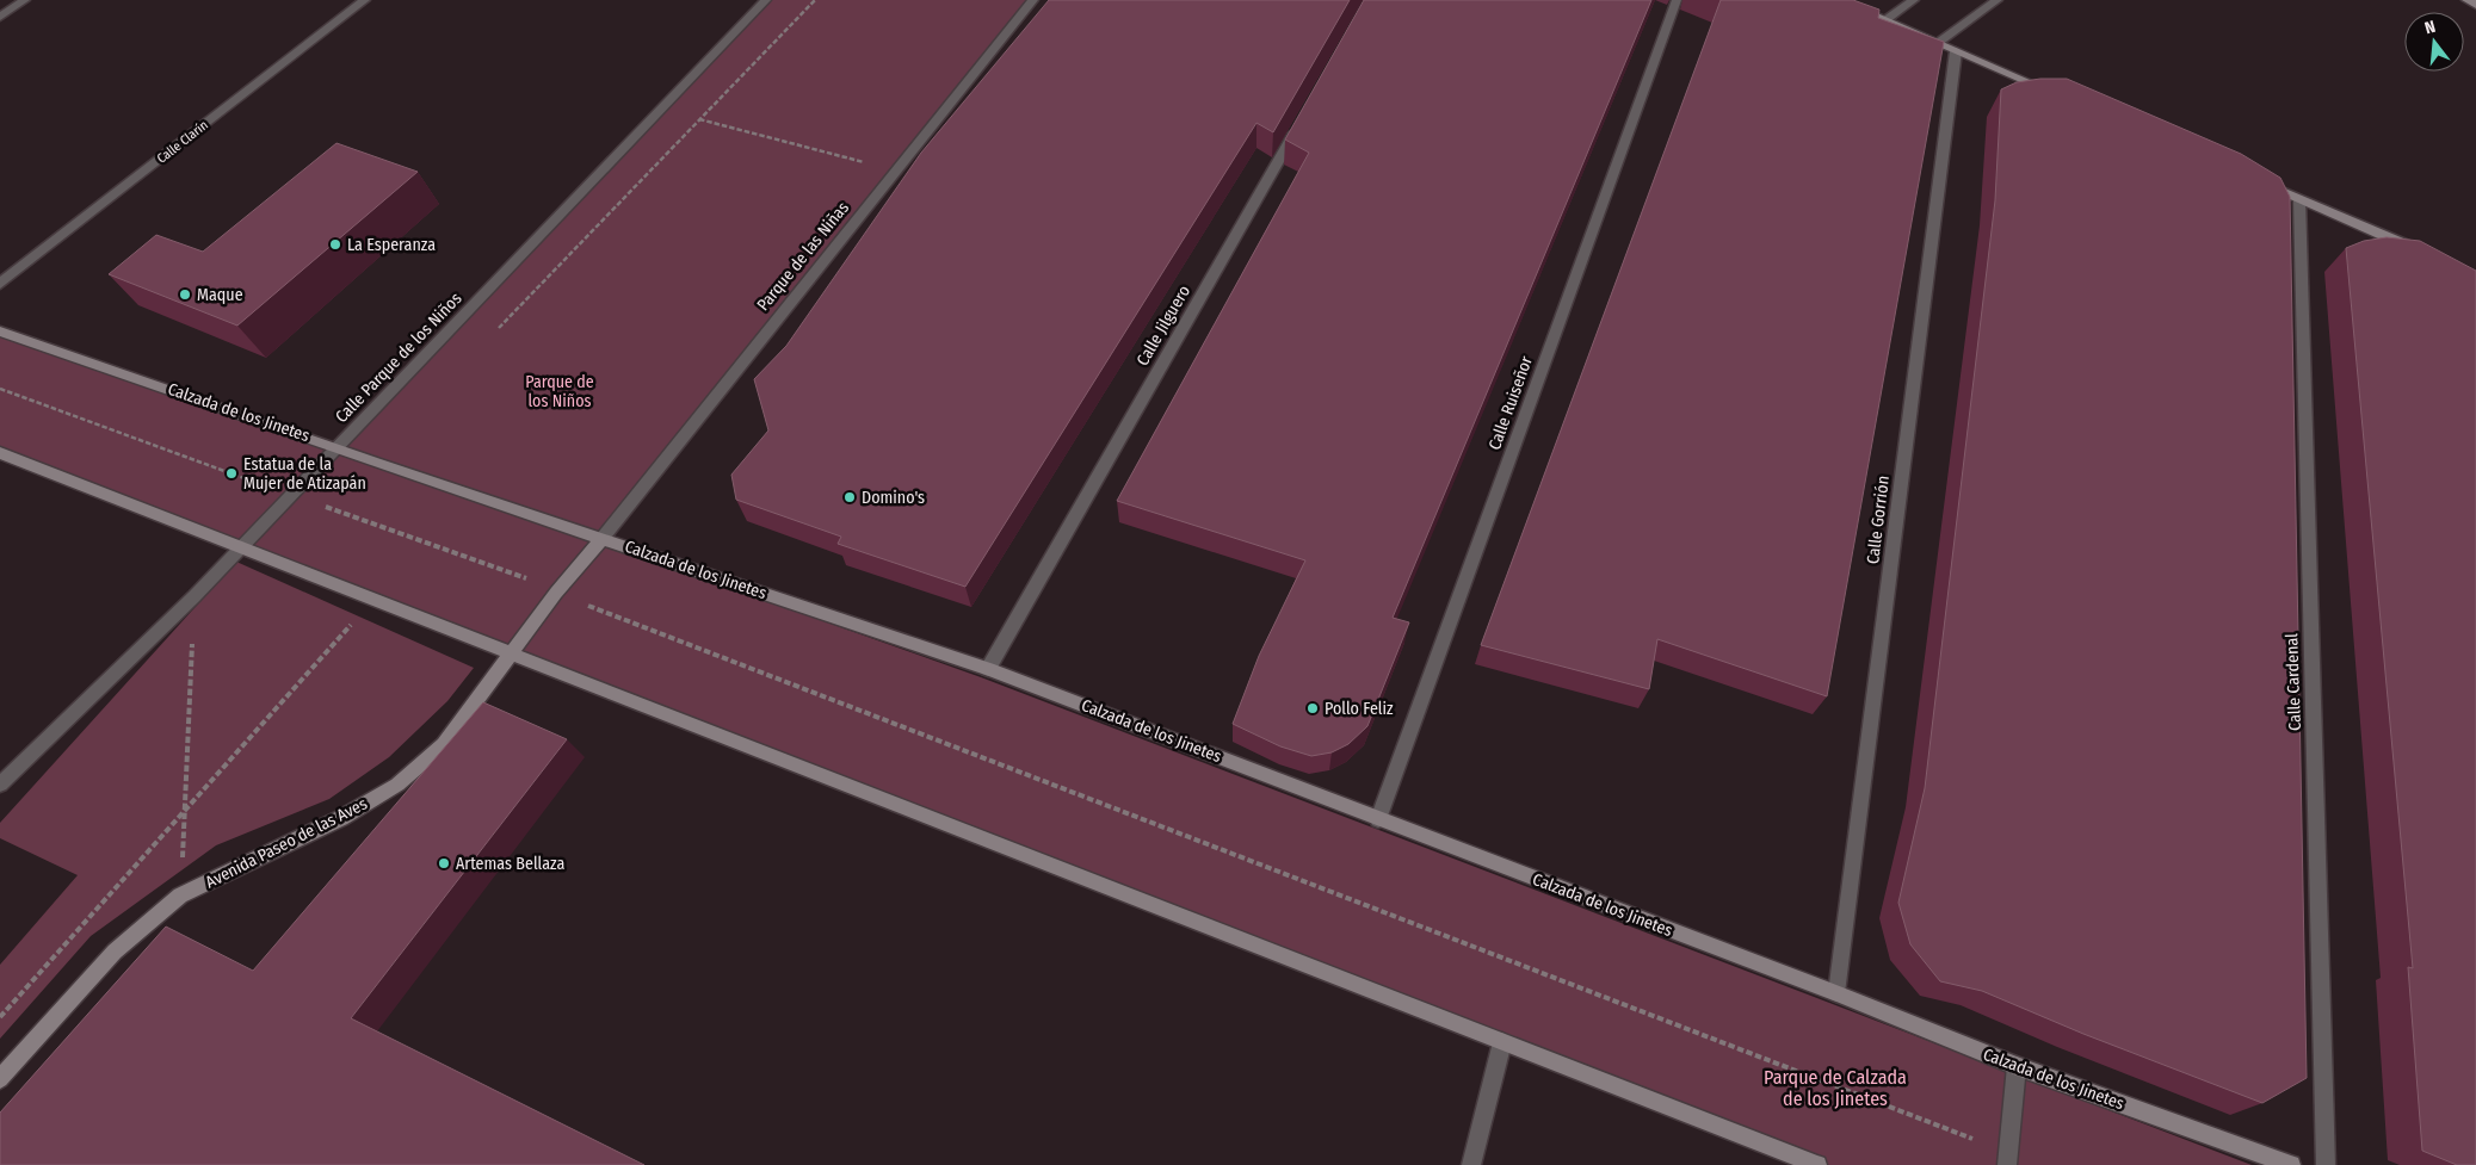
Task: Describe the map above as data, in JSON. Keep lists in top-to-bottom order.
{
  "streets": {
    "main road": ["Calzada de los Jinetes", "Avenida Paseo de las Aves"],
    "street": [
      "Calle Clarín",
      "Parque de las Niñas",
      "Calle Jilguero",
      "Calle Parque de los Niños",
      "Calle Ruiseñor",
      "Calle Gorrión",
      "Calle Cardenal"
    ]
  },
  "crossings": [
    ["Parque de las Niñas", "Calzada de los Jinetes"],
    ["Parque de las Niñas", "Avenida Paseo de las Aves"],
    ["Calle Jilguero", "Calzada de los Jinetes"],
    ["Calle Parque de los Niños", "Calzada de los Jinetes"],
    ["Calle Ruiseñor", "Calzada de los Jinetes"],
    ["Calzada de los Jinetes", "Calle Gorrión"],
    ["Calzada de los Jinetes", "Avenida Paseo de las Aves"]
  ],
  "parks": ["Parque de los Niños", "Parque de Calzada de los Jinetes"],
  "places": [
    "La Esperanza",
    "Maque",
    "Estatua de la Mujer de Atizapán",
    "Domino's",
    "Pollo Feliz",
    "Artemas Bellaza"
  ],
  "north": "top"
}
